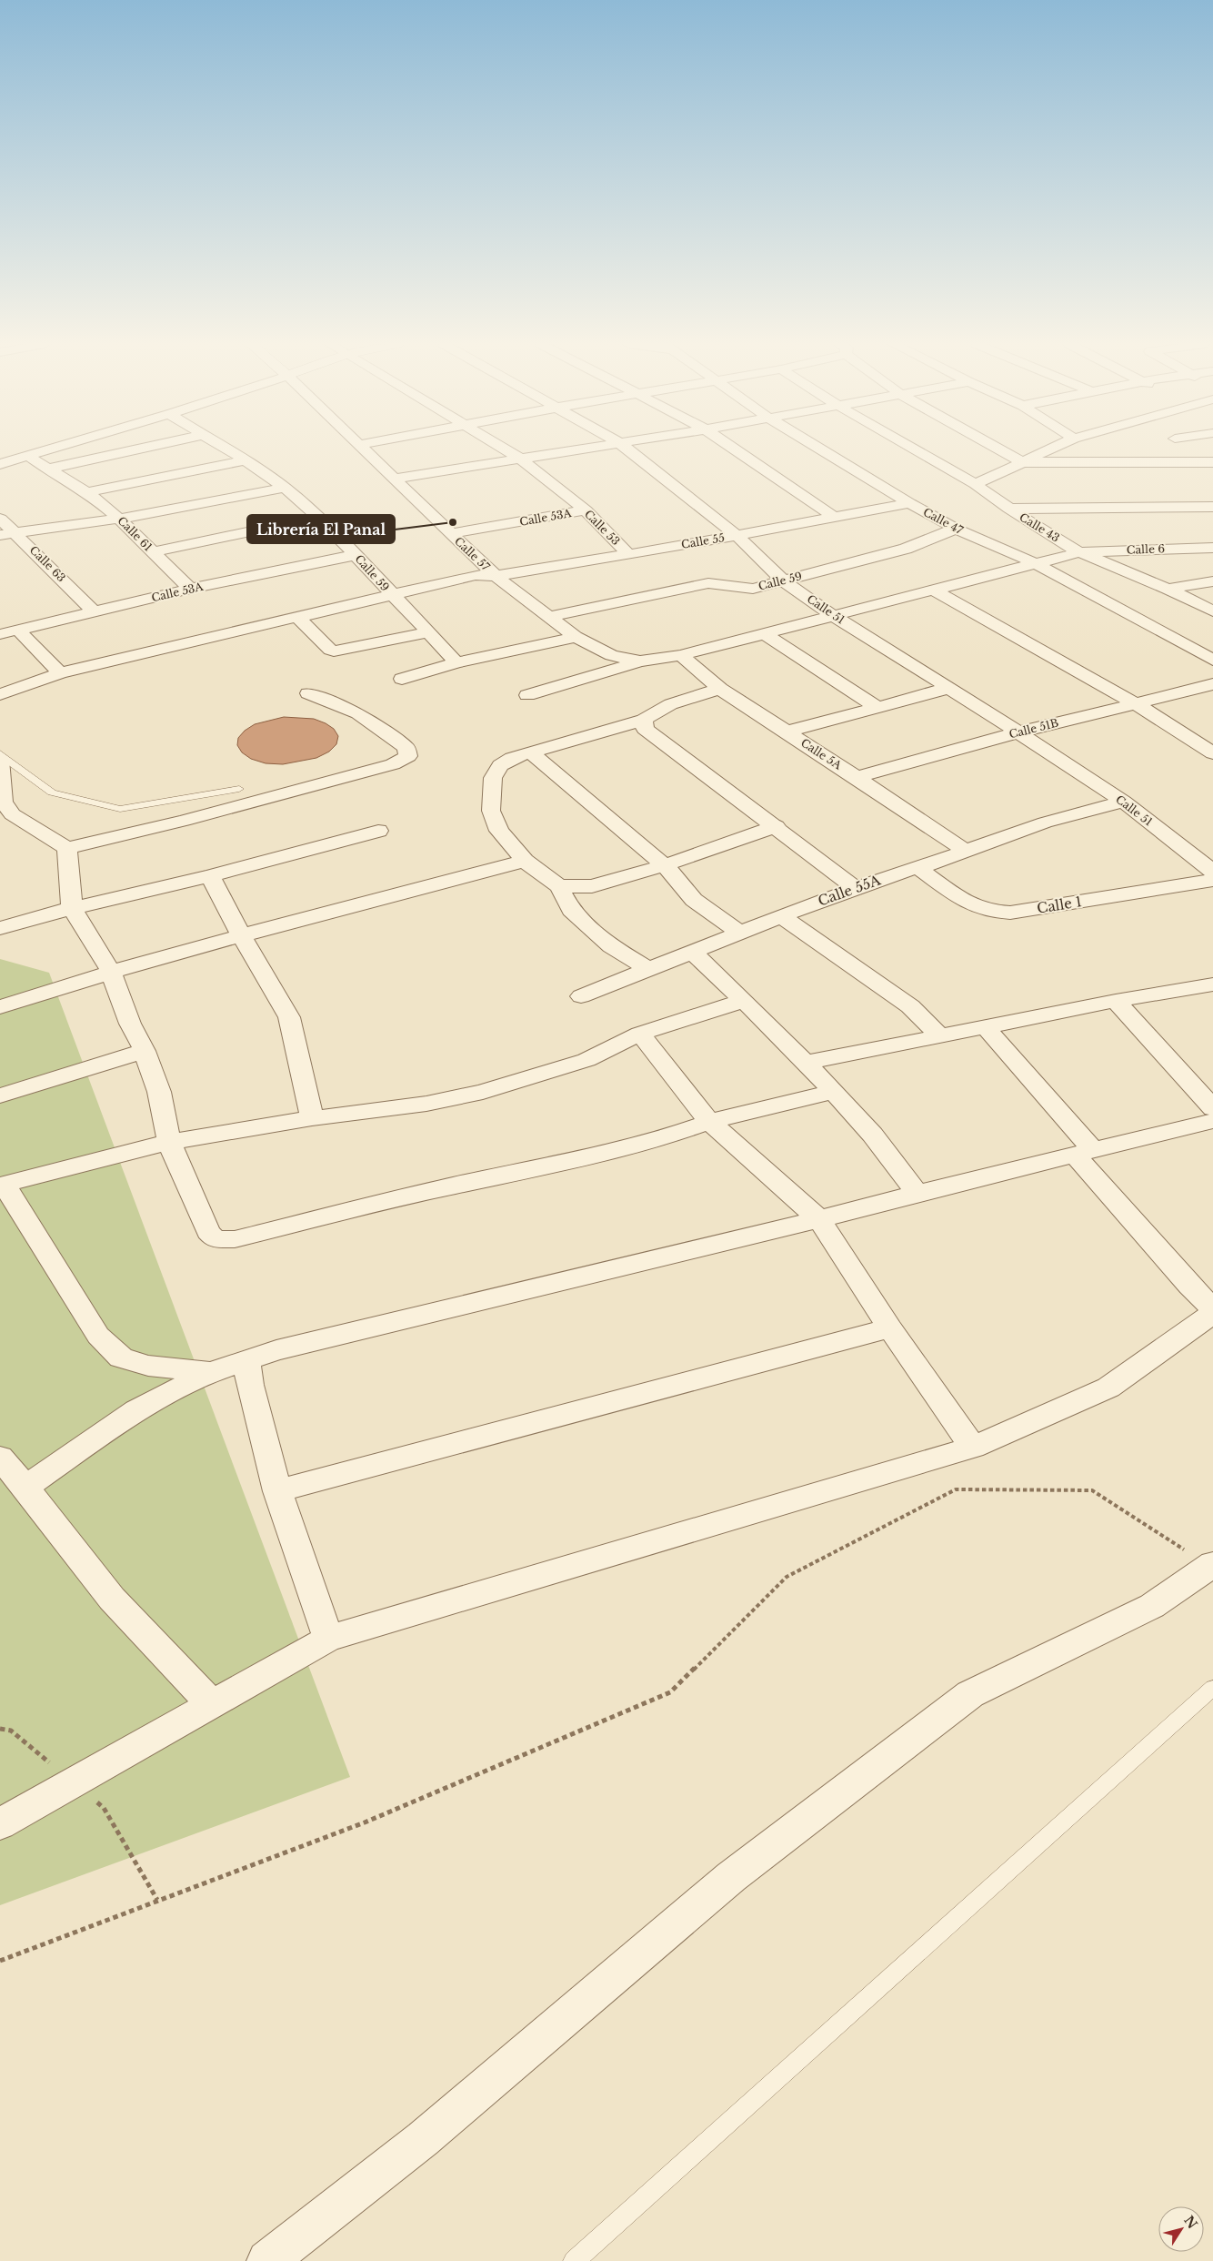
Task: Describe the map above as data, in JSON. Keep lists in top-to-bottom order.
{
  "streets": {
    "street": [
      "Calle 53A",
      "Calle 47",
      "Calle 53",
      "Calle 43",
      "Calle 61",
      "Calle 55",
      "Calle 6",
      "Calle 57",
      "Calle 63",
      "Calle 59",
      "Calle 51",
      "Calle 51B",
      "Calle 5A",
      "Calle 55A",
      "Calle 1"
    ]
  },
  "crossings": [
    ["Calle 53A", "Calle 53"],
    ["Calle 53A", "Calle 61"],
    ["Calle 53A", "Calle 57"],
    ["Calle 53A", "Calle 63"],
    ["Calle 53A", "Calle 59"],
    ["Calle 47", "Calle 55"],
    ["Calle 47", "Calle 6"],
    ["Calle 47", "Calle 59"],
    ["Calle 53", "Calle 55"],
    ["Calle 43", "Calle 6"],
    ["Calle 55", "Calle 57"],
    ["Calle 55", "Calle 59"],
    ["Calle 55", "Calle 51"],
    ["Calle 6", "Calle 57"],
    ["Calle 6", "Calle 51"],
    ["Calle 6", "Calle 5A"],
    ["Calle 57", "Calle 59"],
    ["Calle 59", "Calle 51"],
    ["Calle 51", "Calle 51B"],
    ["Calle 51", "Calle 55A"],
    ["Calle 51B", "Calle 5A"],
    ["Calle 5A", "Calle 55A"],
    ["Calle 55A", "Calle 1"]
  ],
  "places": ["Librería El Panal"],
  "north": "top right"
}
